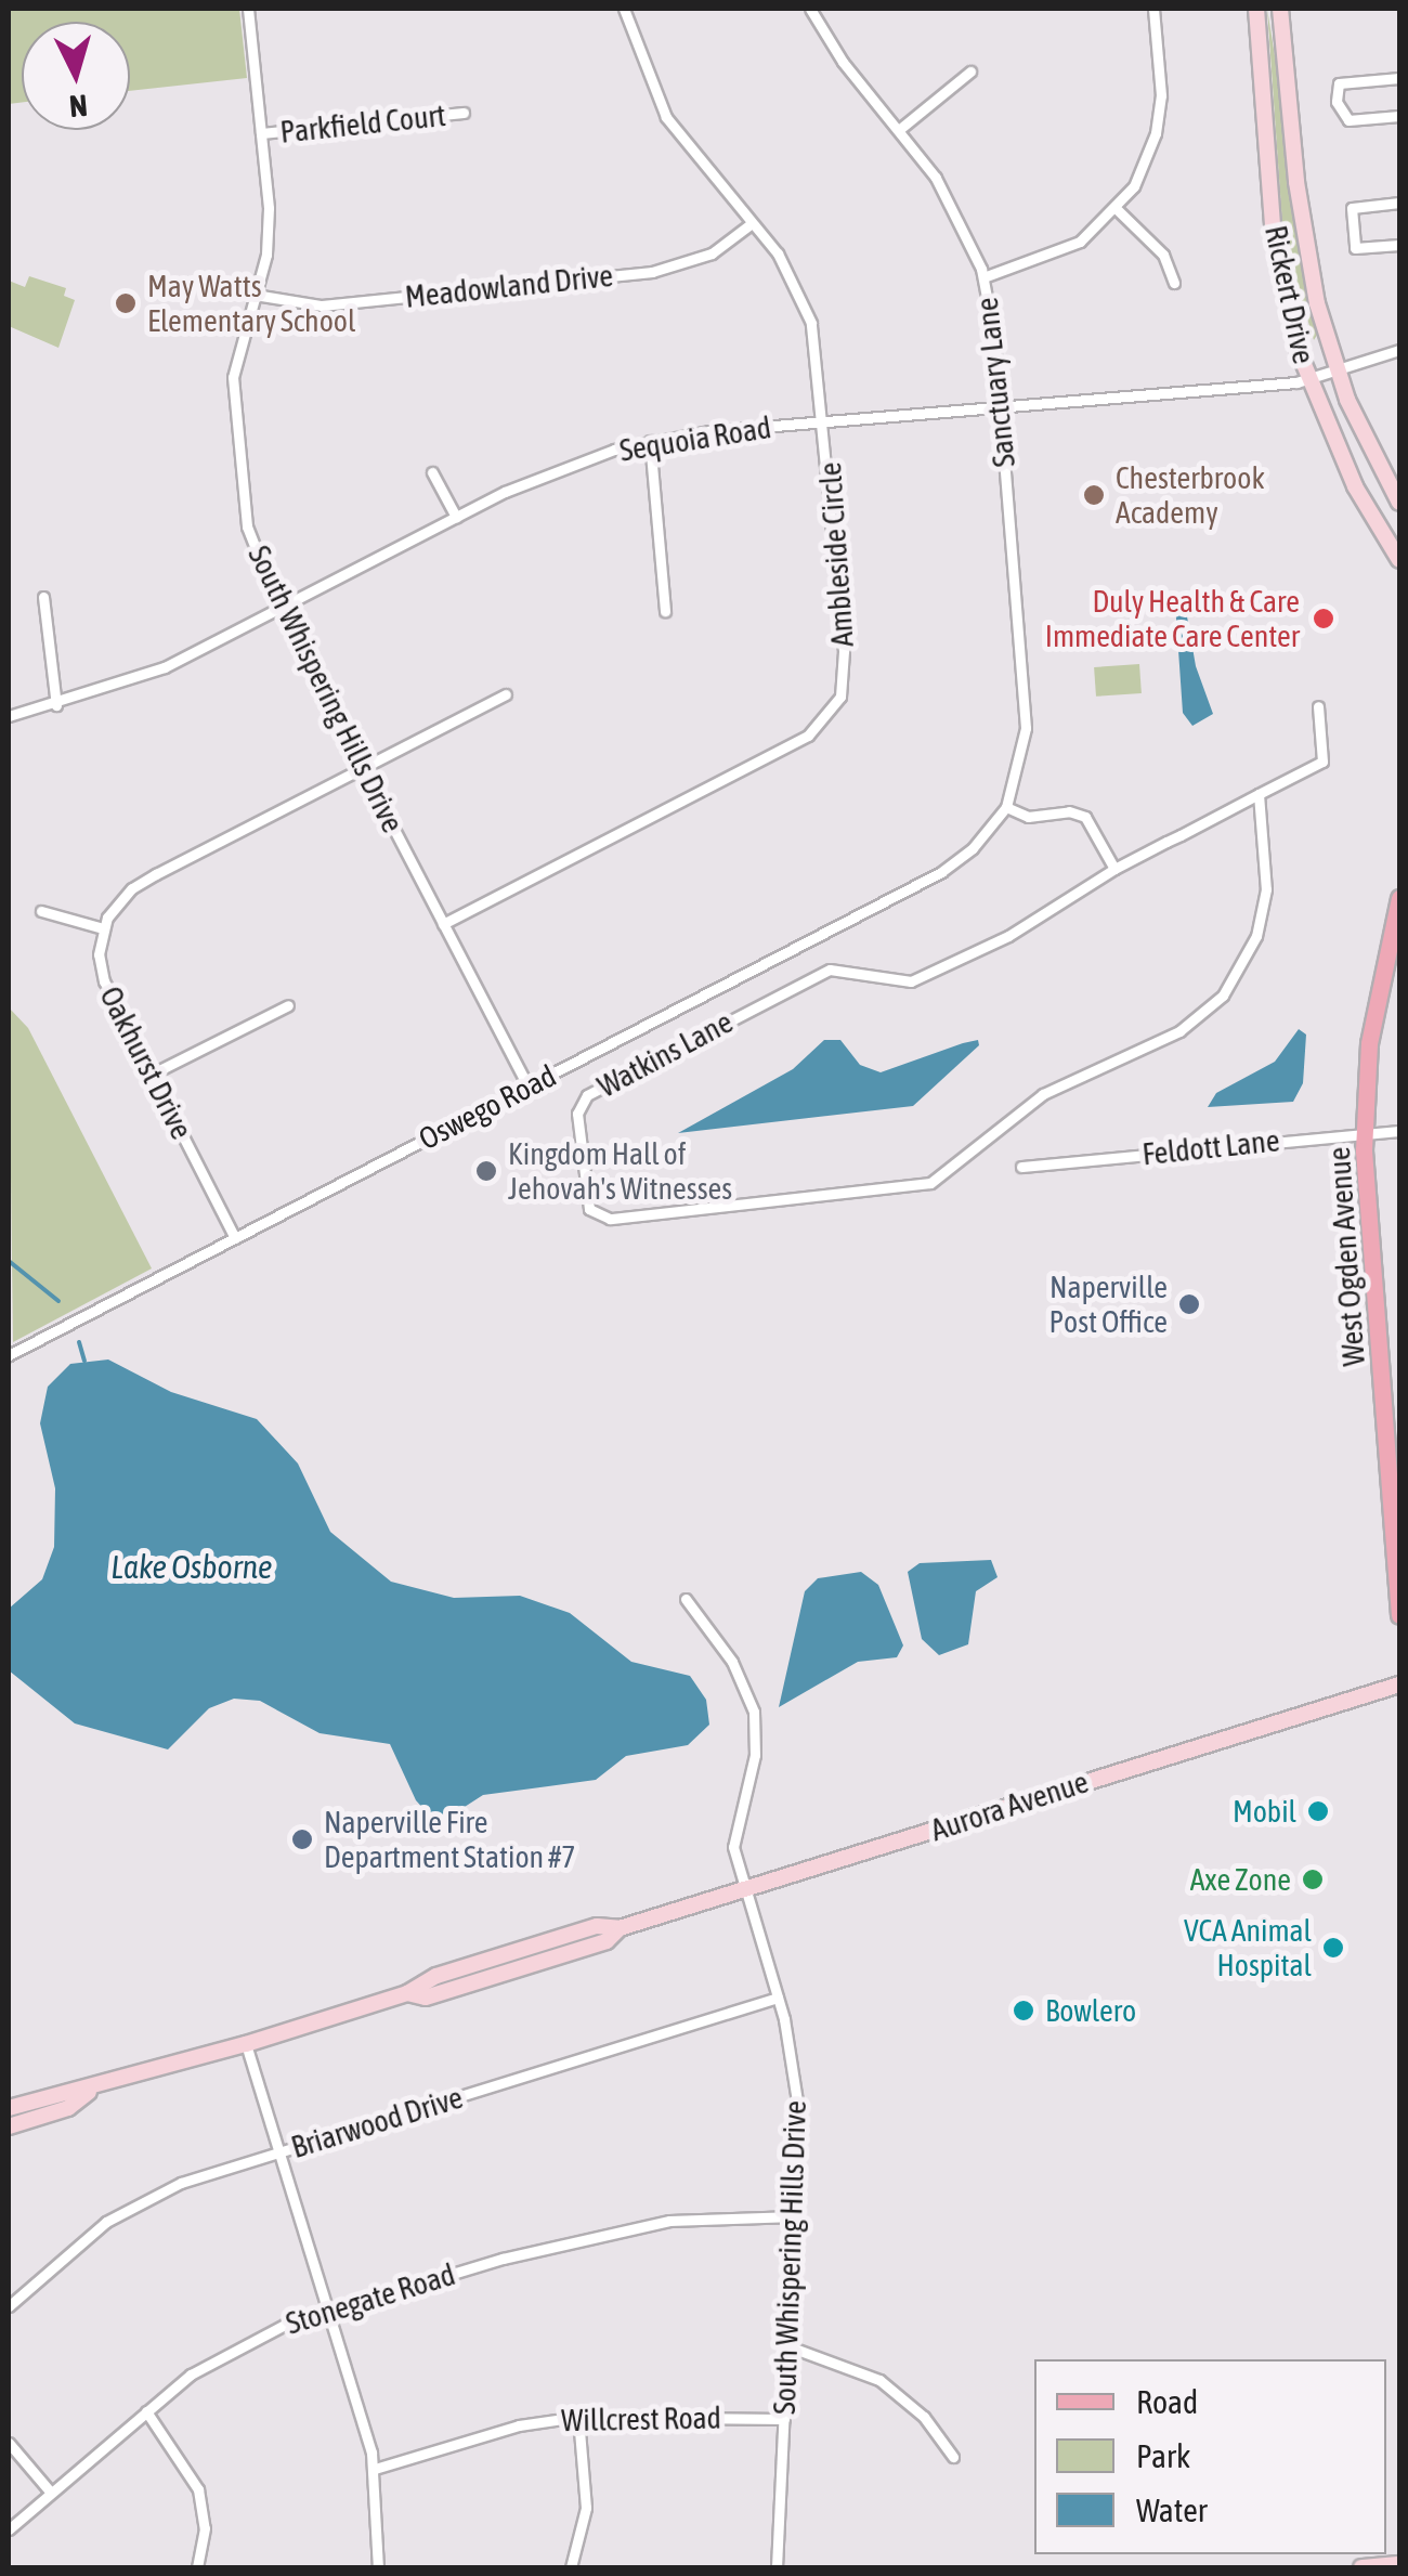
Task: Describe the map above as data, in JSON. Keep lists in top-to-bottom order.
{
  "streets": {
    "main road": ["Rickert Drive", "West Ogden Avenue", "Aurora Avenue"],
    "street": [
      "Parkfield Court",
      "Meadowland Drive",
      "Sanctuary Lane",
      "Sequoia Road",
      "Ambleside Circle",
      "South Whispering Hills Drive",
      "Watkins Lane",
      "Oakhurst Drive",
      "Oswego Road",
      "Feldott Lane",
      "Briarwood Drive",
      "Stonegate Road",
      "Willcrest Road"
    ]
  },
  "crossings": [
    ["Parkfield Court", "South Whispering Hills Drive"],
    ["Meadowland Drive", "Ambleside Circle"],
    ["Meadowland Drive", "South Whispering Hills Drive"],
    ["Rickert Drive", "Sequoia Road"],
    ["Sanctuary Lane", "Sequoia Road"],
    ["Sanctuary Lane", "Oswego Road"],
    ["Sequoia Road", "Ambleside Circle"],
    ["Sequoia Road", "South Whispering Hills Drive"],
    ["Ambleside Circle", "South Whispering Hills Drive"],
    ["South Whispering Hills Drive", "Oswego Road"],
    ["South Whispering Hills Drive", "Aurora Avenue"],
    ["South Whispering Hills Drive", "Briarwood Drive"],
    ["South Whispering Hills Drive", "Stonegate Road"],
    ["South Whispering Hills Drive", "Willcrest Road"],
    ["Oakhurst Drive", "Oswego Road"],
    ["Feldott Lane", "West Ogden Avenue"]
  ],
  "water": ["Lake Osborne"],
  "places": [
    "May Watts Elementary School",
    "Chesterbrook Academy",
    "Duly Health & Care Immediate Care Center",
    "Kingdom Hall of Jehovah's Witnesses",
    "Naperville Post Office",
    "Mobil",
    "Naperville Fire Department Station #7",
    "Axe Zone",
    "VCA Animal Hospital",
    "Bowlero"
  ],
  "legend": ["Road", "Park", "Water"],
  "north": "bottom"
}
